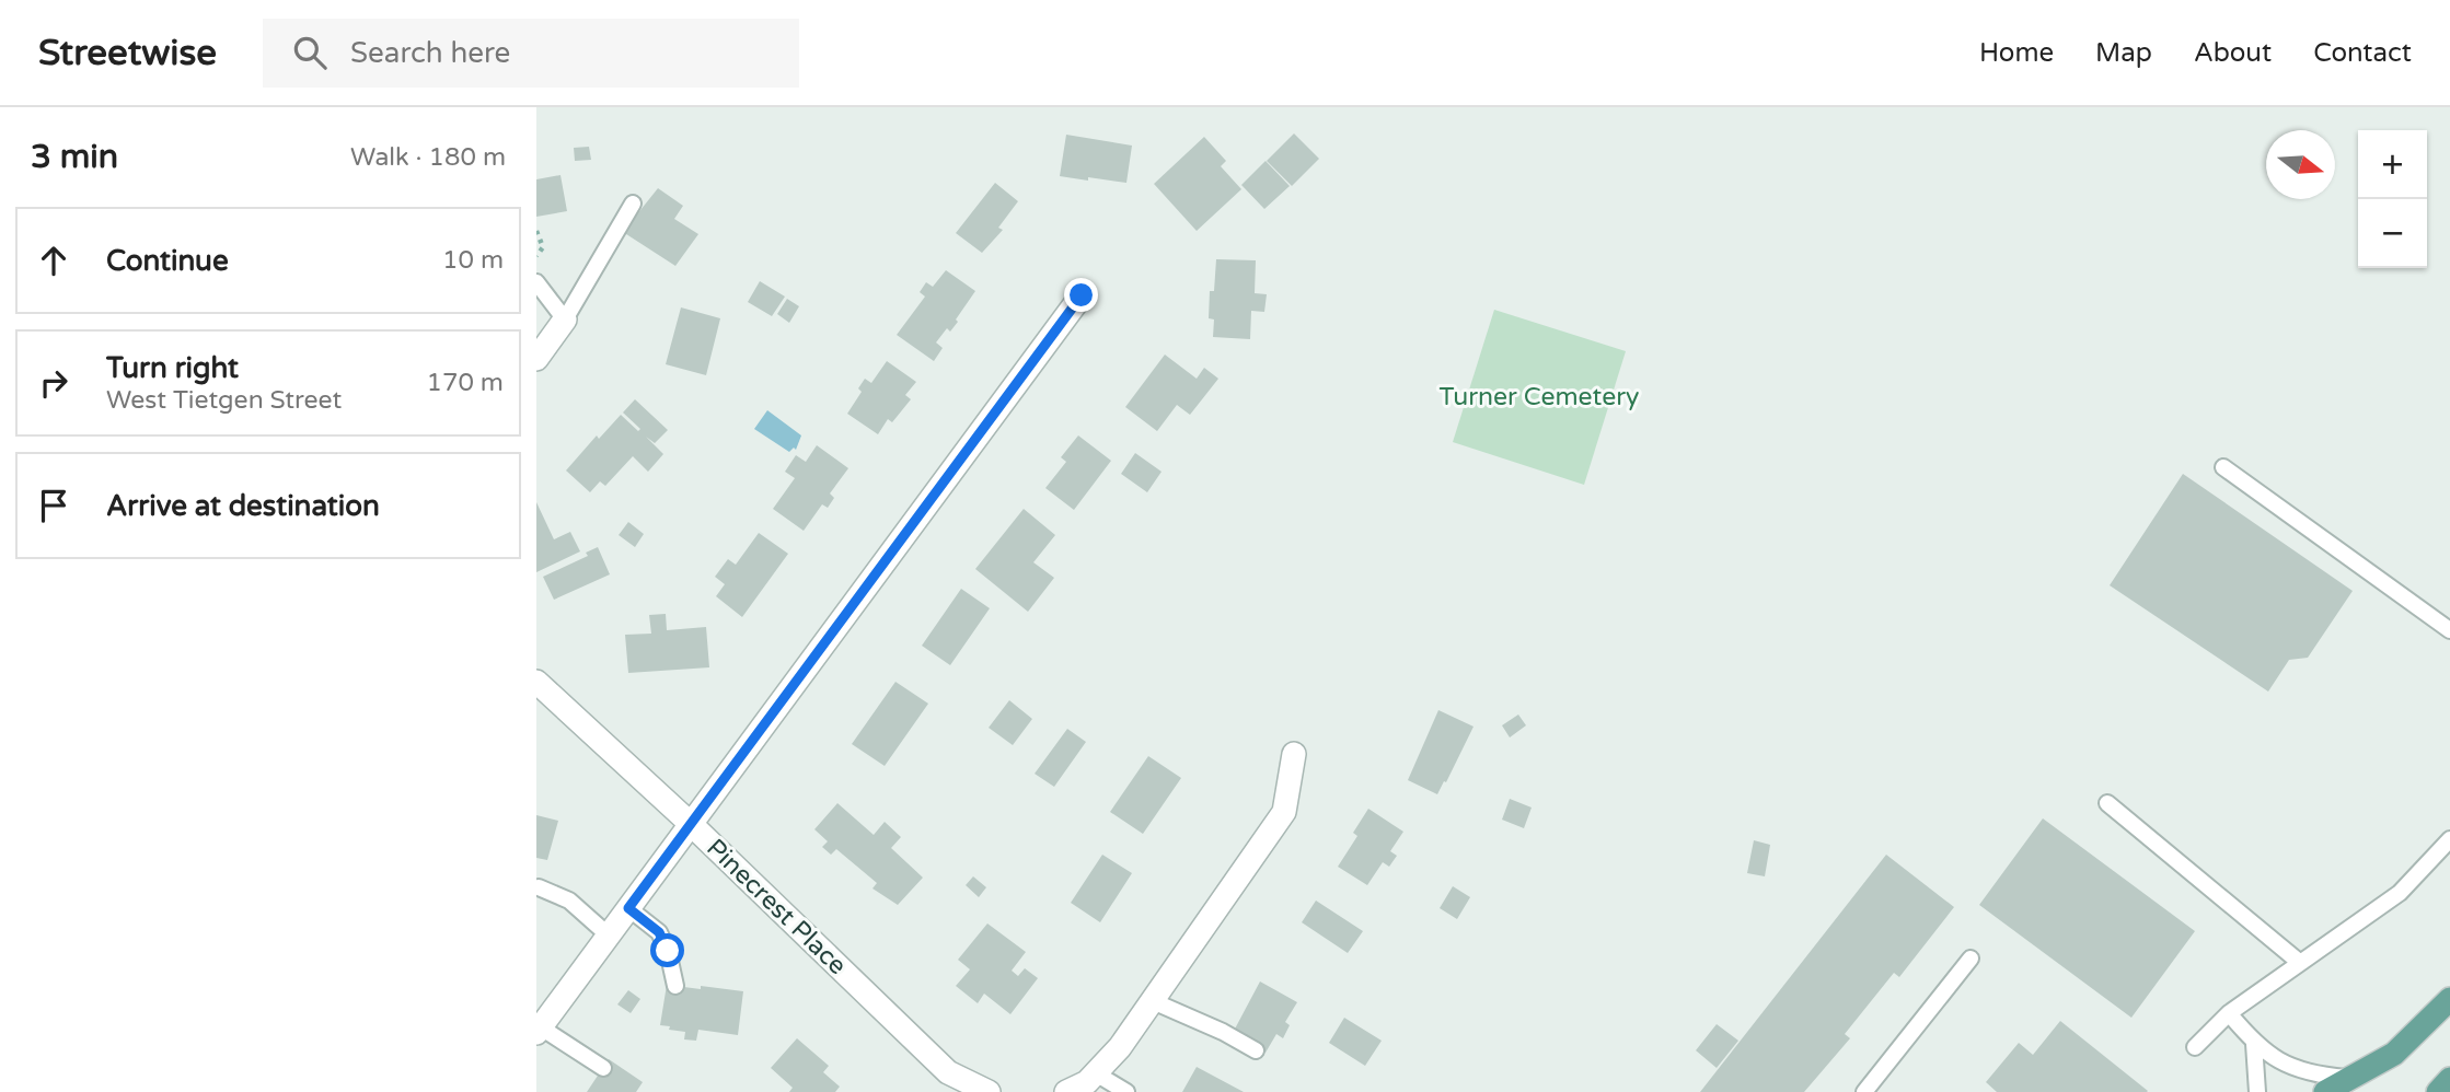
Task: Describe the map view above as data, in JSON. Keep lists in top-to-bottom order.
{
  "streets": {
    "street": ["Pinecrest Place"]
  },
  "parks": ["Turner Cemetery"],
  "north": "right",
  "page": {
    "header": "Streetwise",
    "search": "Search here",
    "nav": [
      "Home",
      "Map",
      "About",
      "Contact"
    ],
    "heading": ["3 min", "Walk · 180 m"],
    "map_buttons": ["+", "−"],
    "list": [
      ["Continue", "10 m"],
      ["Turn right", "West Tietgen Street", "170 m"],
      "Arrive at destination"
    ]
  }
}
